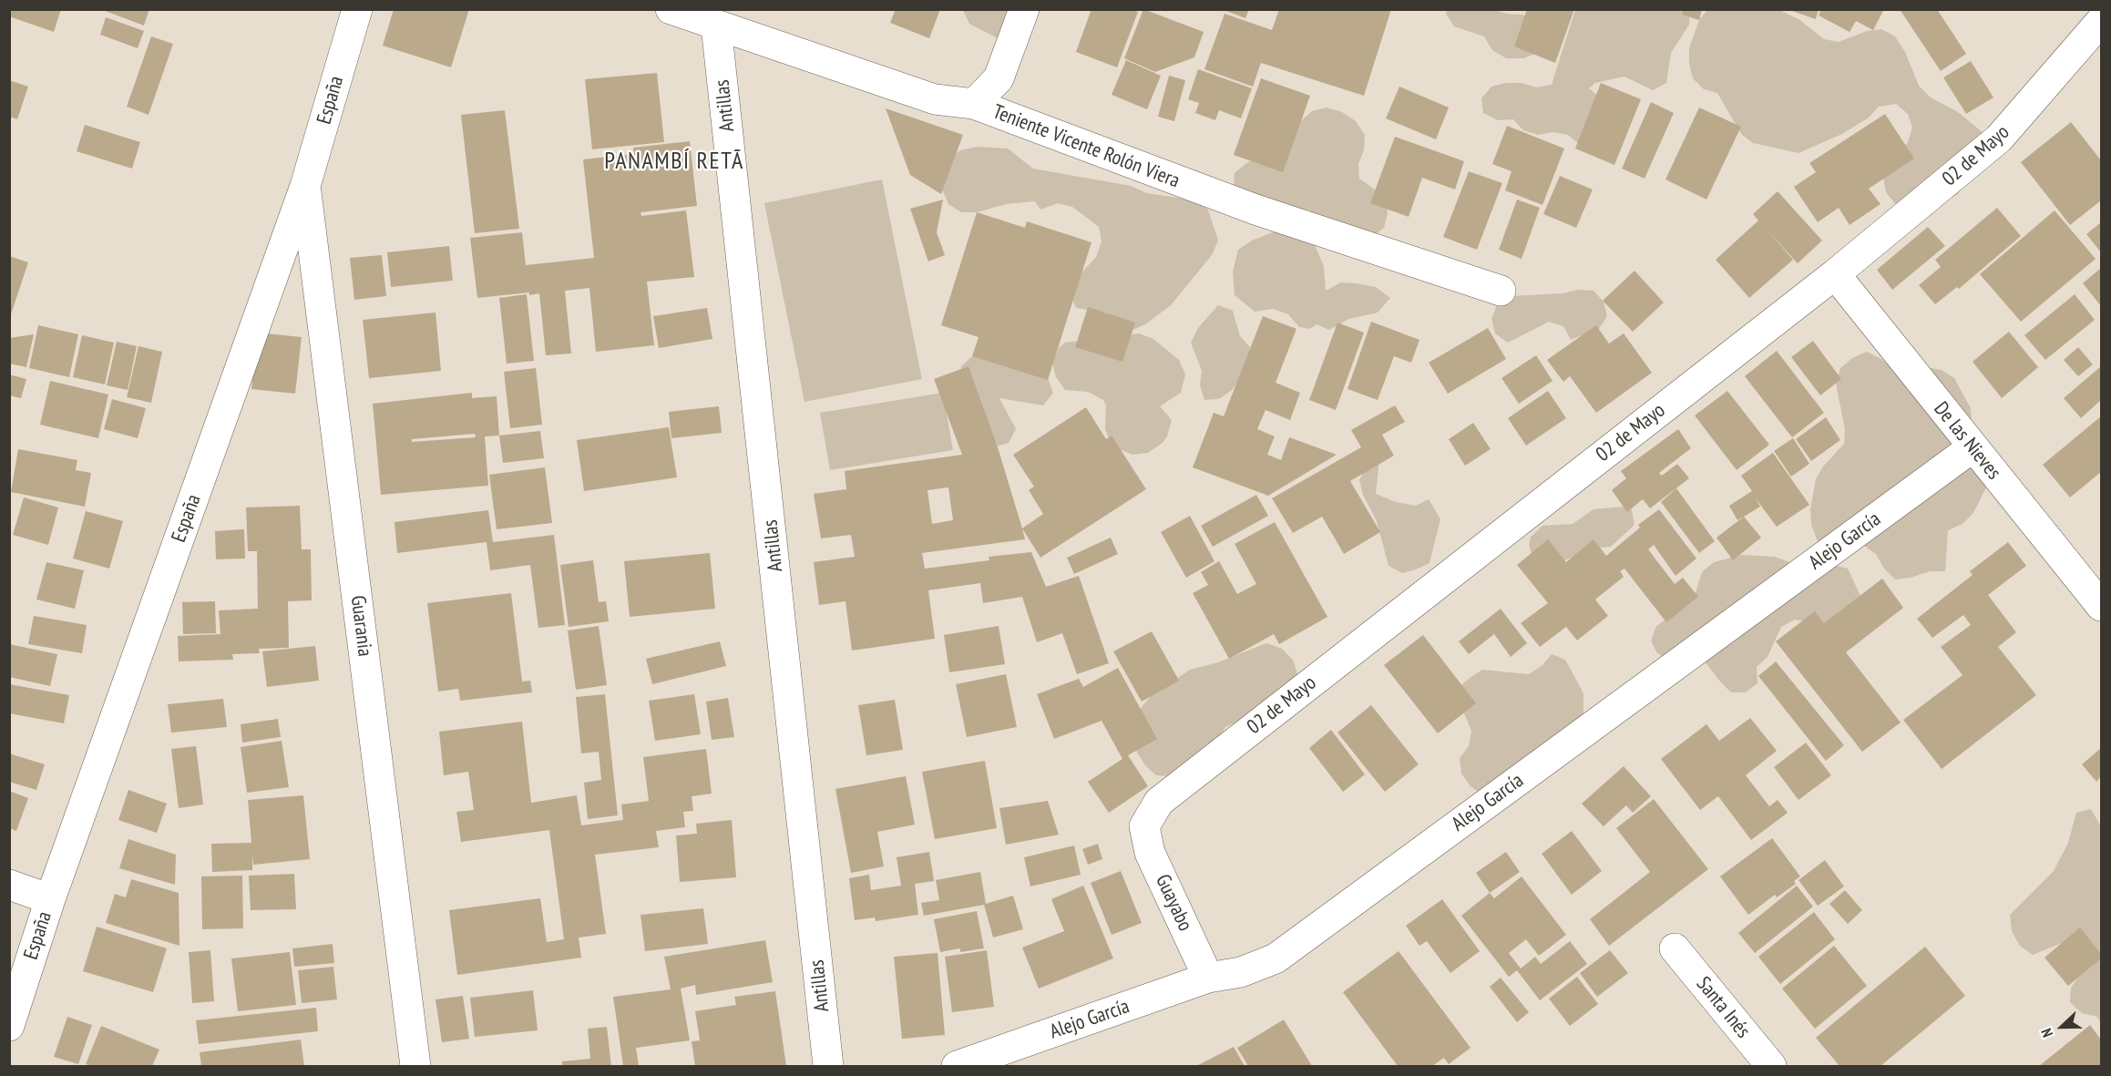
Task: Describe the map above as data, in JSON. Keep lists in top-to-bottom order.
{
  "streets": {
    "street": [
      "España",
      "Antillas",
      "Teniente Vicente Rolón Viera",
      "02 de Mayo",
      "De las Nieves",
      "Alejo García",
      "Guarania",
      "Guayabo",
      "Santa Inés"
    ]
  },
  "crossings": [
    ["España", "Guarania"],
    ["Antillas", "Teniente Vicente Rolón Viera"],
    ["02 de Mayo", "De las Nieves"],
    ["02 de Mayo", "Guayabo"],
    ["De las Nieves", "Alejo García"],
    ["Alejo García", "Guayabo"]
  ],
  "districts": ["PANAMBÍ RETÃ"],
  "north": "left"
}
